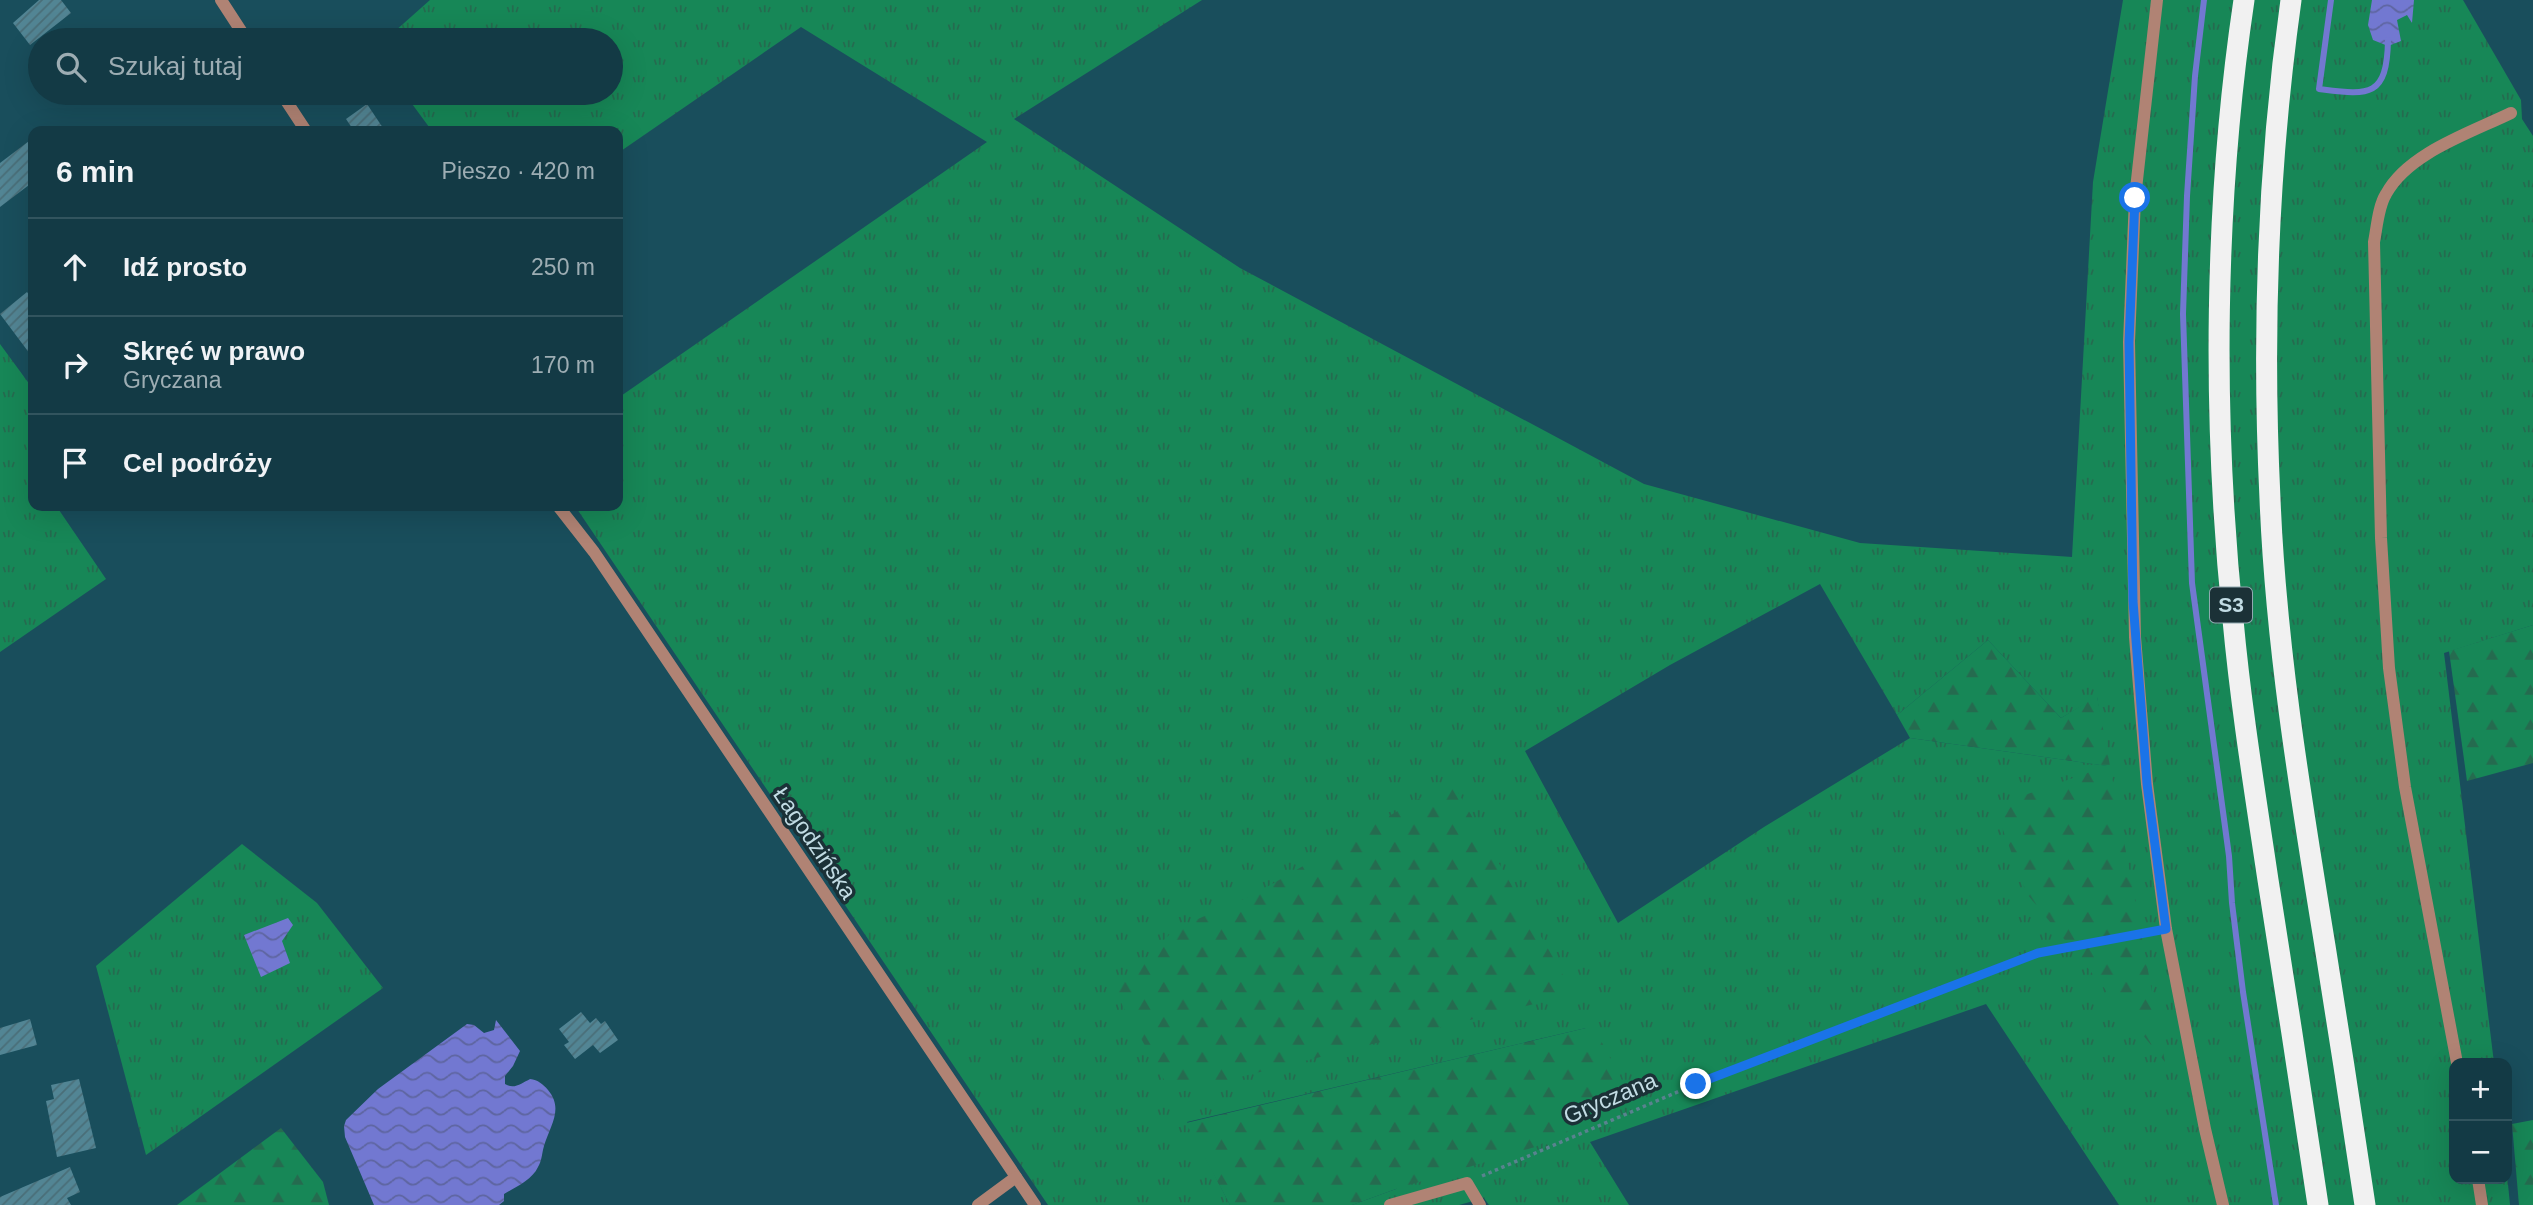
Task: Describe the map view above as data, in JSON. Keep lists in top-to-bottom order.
{
  "streets": {
    "highway": ["S3"],
    "street": ["Łagodzińska"],
    "path": ["Gryczana"]
  },
  "page": {
    "search": "Szukaj tutaj",
    "heading": ["6 min", "Pieszo · 420 m"],
    "list": [
      ["Idź prosto", "250 m"],
      ["Skręć w prawo", "Gryczana", "170 m"],
      "Cel podróży"
    ],
    "map_buttons": ["+", "−"]
  }
}
